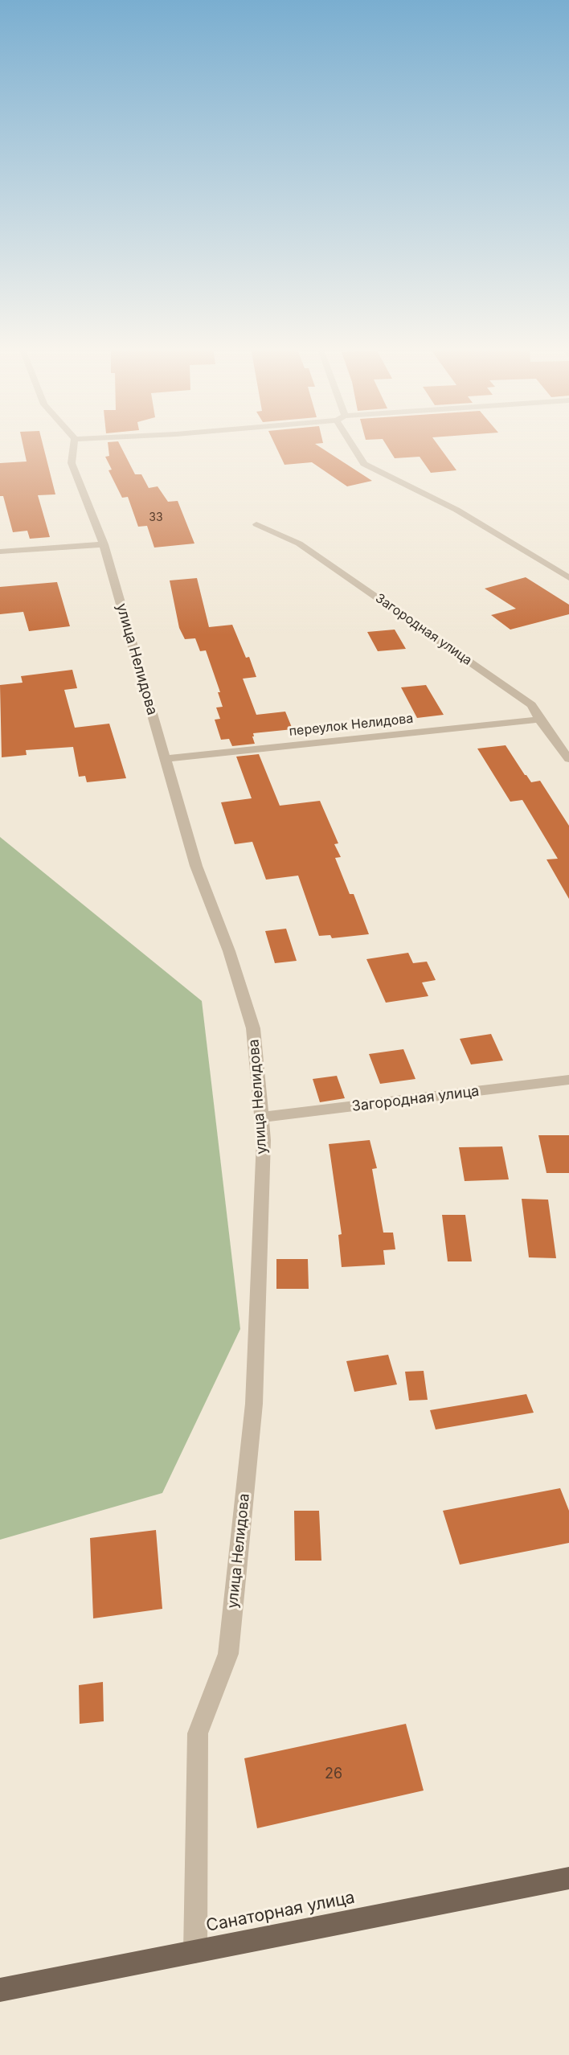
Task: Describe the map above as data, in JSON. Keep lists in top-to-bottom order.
{
  "streets": {
    "main road": ["Санаторная улица"],
    "street": ["Загородная улица", "улица Нелидова", "переулок Нелидова"]
  },
  "crossings": [
    ["Загородная улица", "улица Нелидова"],
    ["Загородная улица", "переулок Нелидова"],
    ["улица Нелидова", "переулок Нелидова"],
    ["улица Нелидова", "Санаторная улица"]
  ],
  "house_numbers": ["33", "26"]
}
